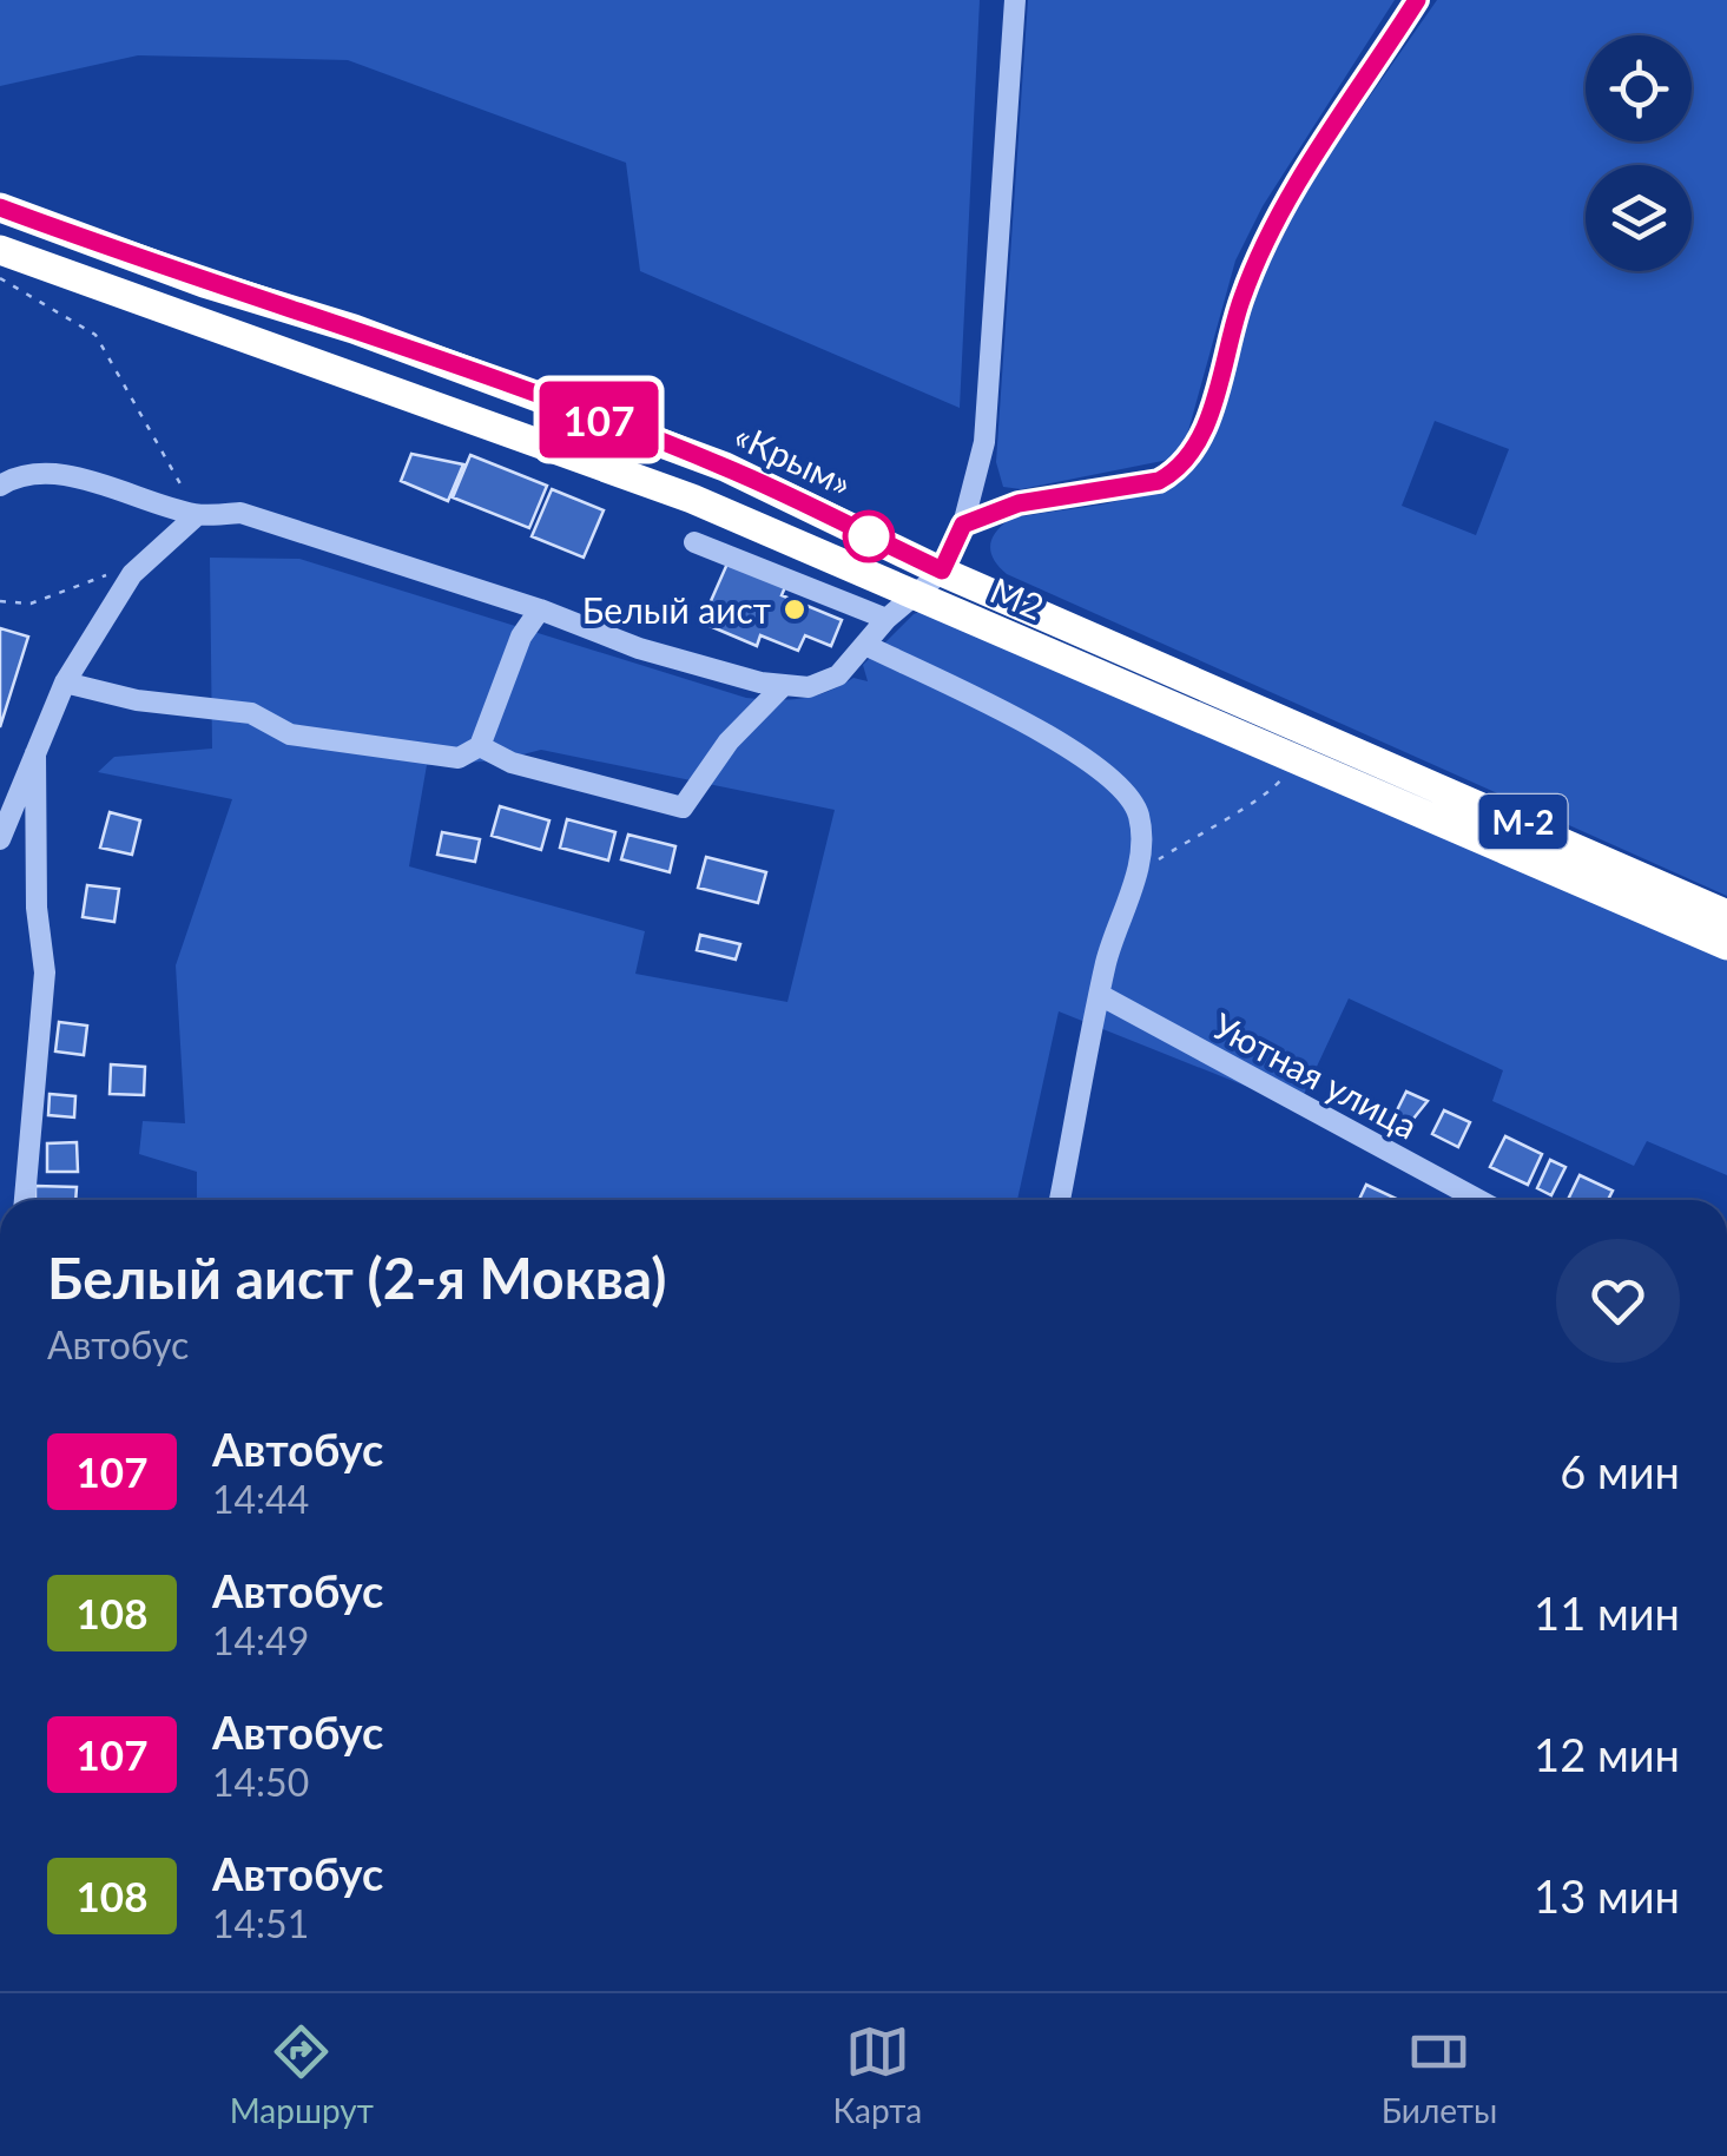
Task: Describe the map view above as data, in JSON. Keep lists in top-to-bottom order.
{
  "streets": {
    "highway": ["«Крым»", "М2", "М-2"],
    "street": ["Уютная улица"]
  },
  "places": ["Белый аист"],
  "lines": ["bus line 107"],
  "page": {
    "on_map": "107",
    "heading": ["Белый аист (2-я Моква)", "Автобус"],
    "list": [
      {
        "mark": "107",
        "name": "Автобус",
        "note": "14:44",
        "value": "6 мин"
      },
      {
        "mark": "108",
        "name": "Автобус",
        "note": "14:49",
        "value": "11 мин"
      },
      {
        "mark": "107",
        "name": "Автобус",
        "note": "14:50",
        "value": "12 мин"
      },
      {
        "mark": "108",
        "name": "Автобус",
        "note": "14:51",
        "value": "13 мин"
      }
    ],
    "tabs": ["Маршрут", "Карта", "Билеты"]
  }
}
